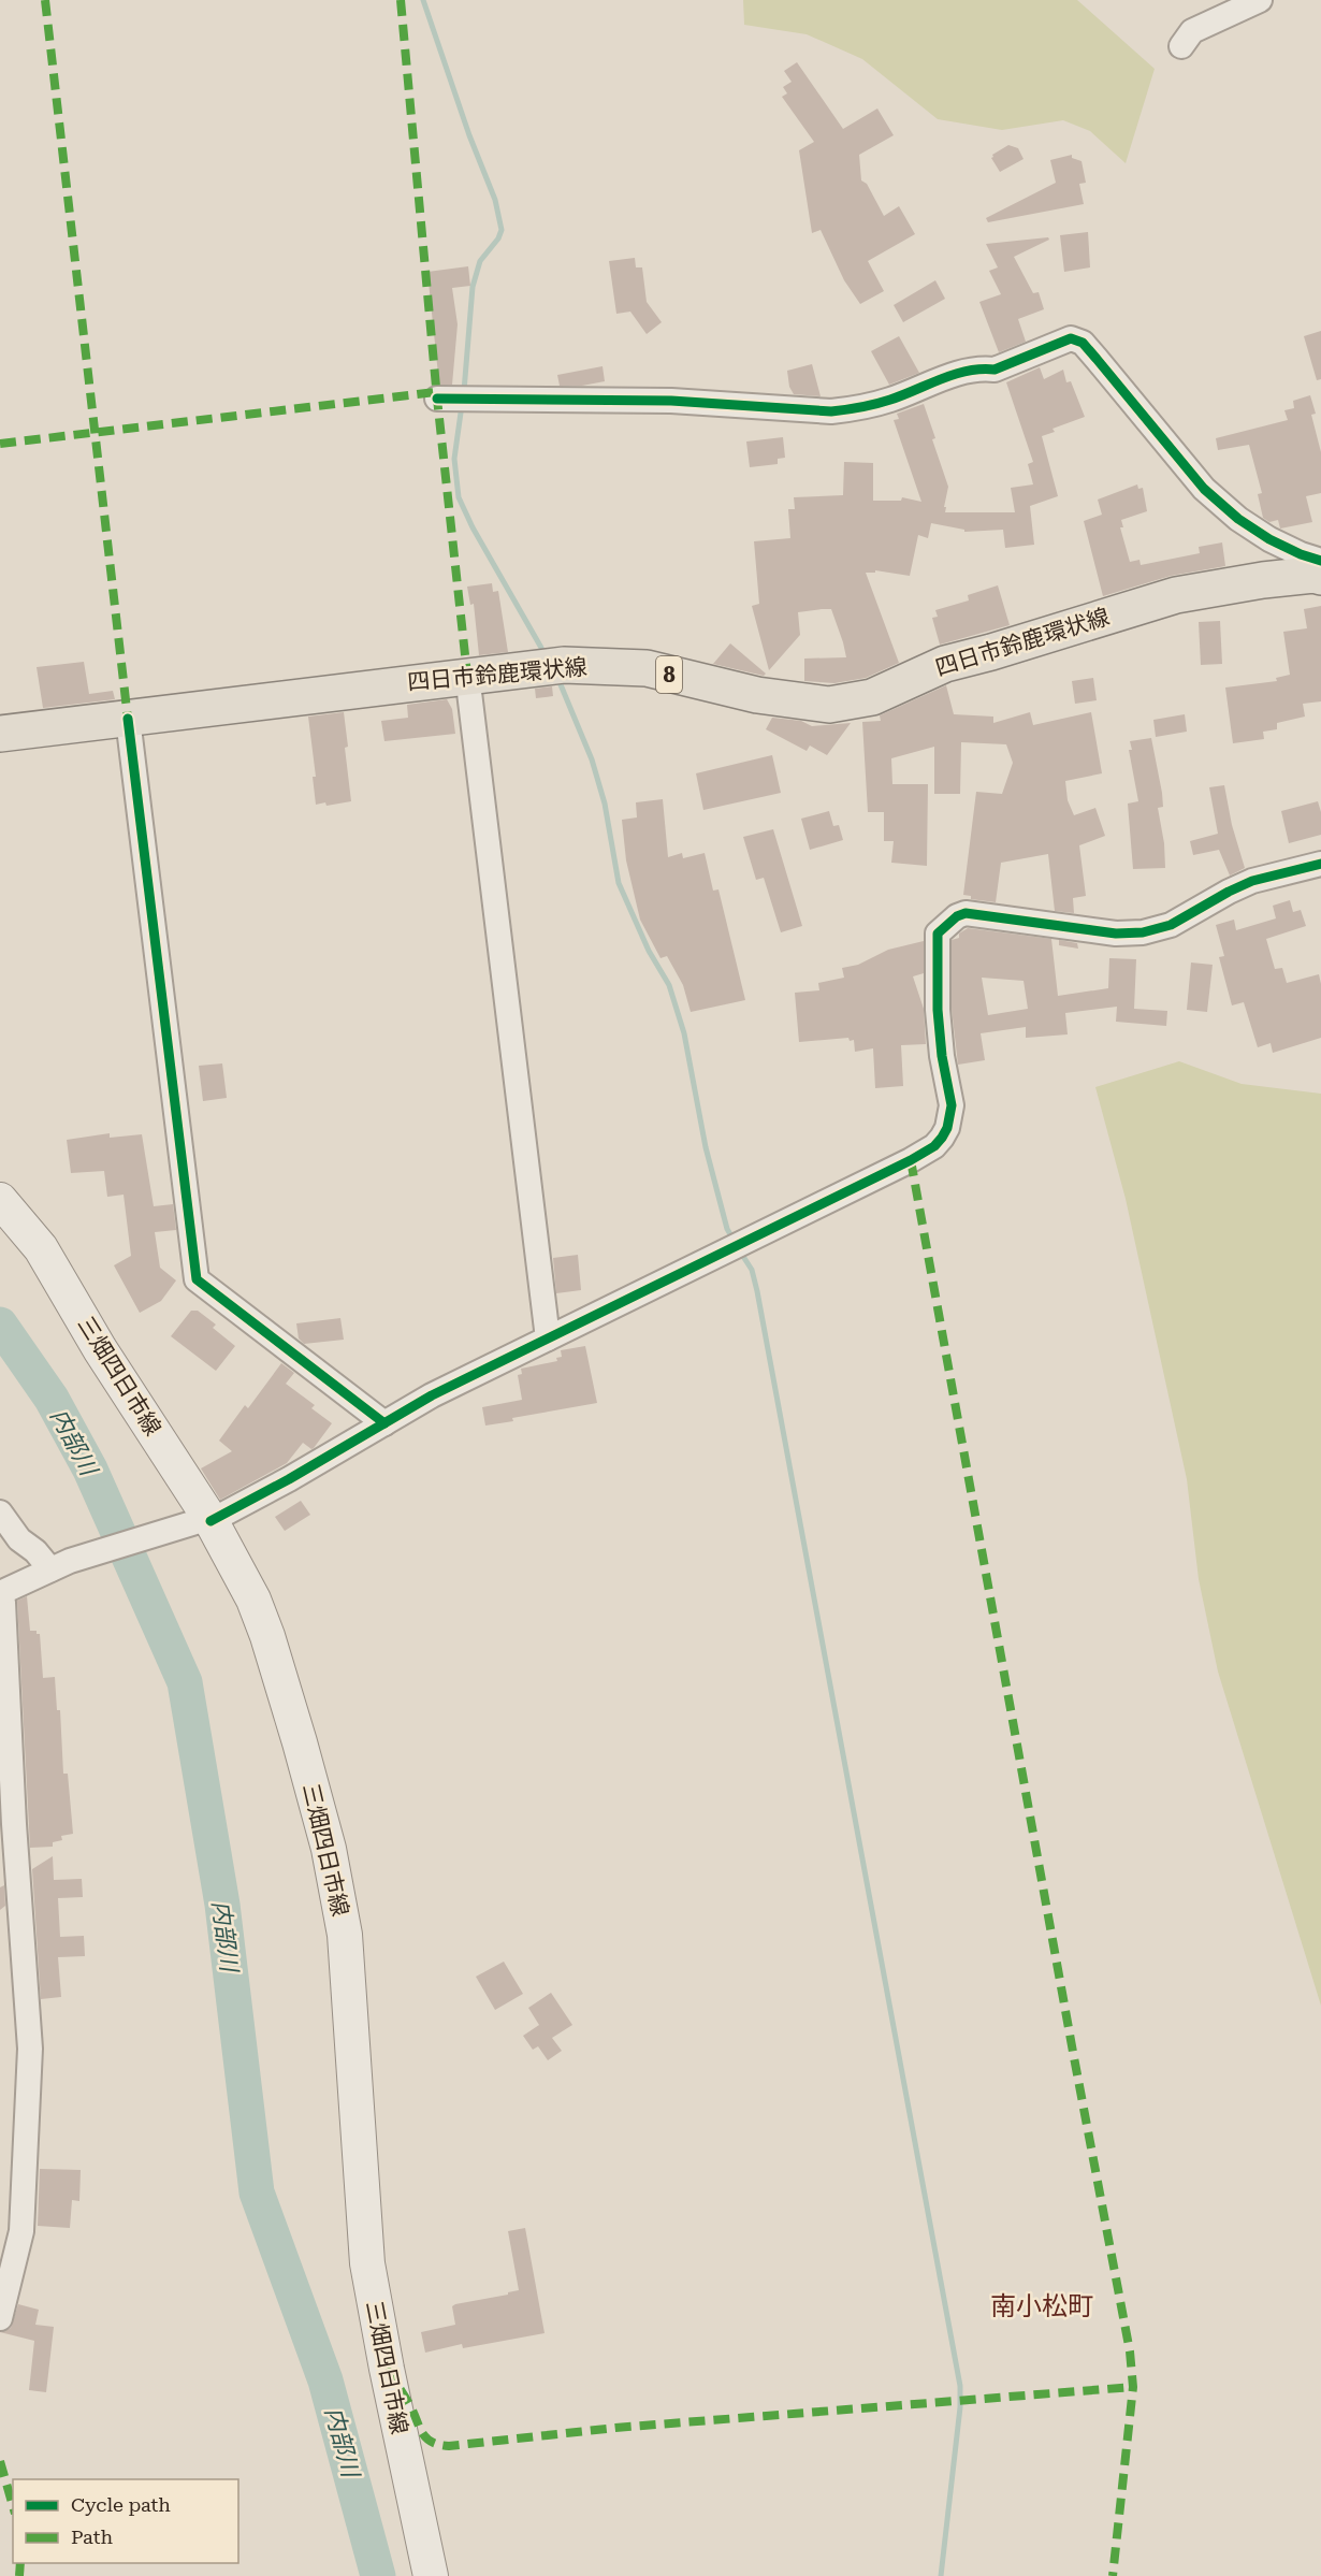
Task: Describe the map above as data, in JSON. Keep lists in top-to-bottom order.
{
  "streets": {
    "main road": ["四日市鈴鹿環状線", "8", "三畑四日市線"]
  },
  "districts": ["南小松町"],
  "water": ["内部川"],
  "legend": ["Cycle path", "Path"]
}
